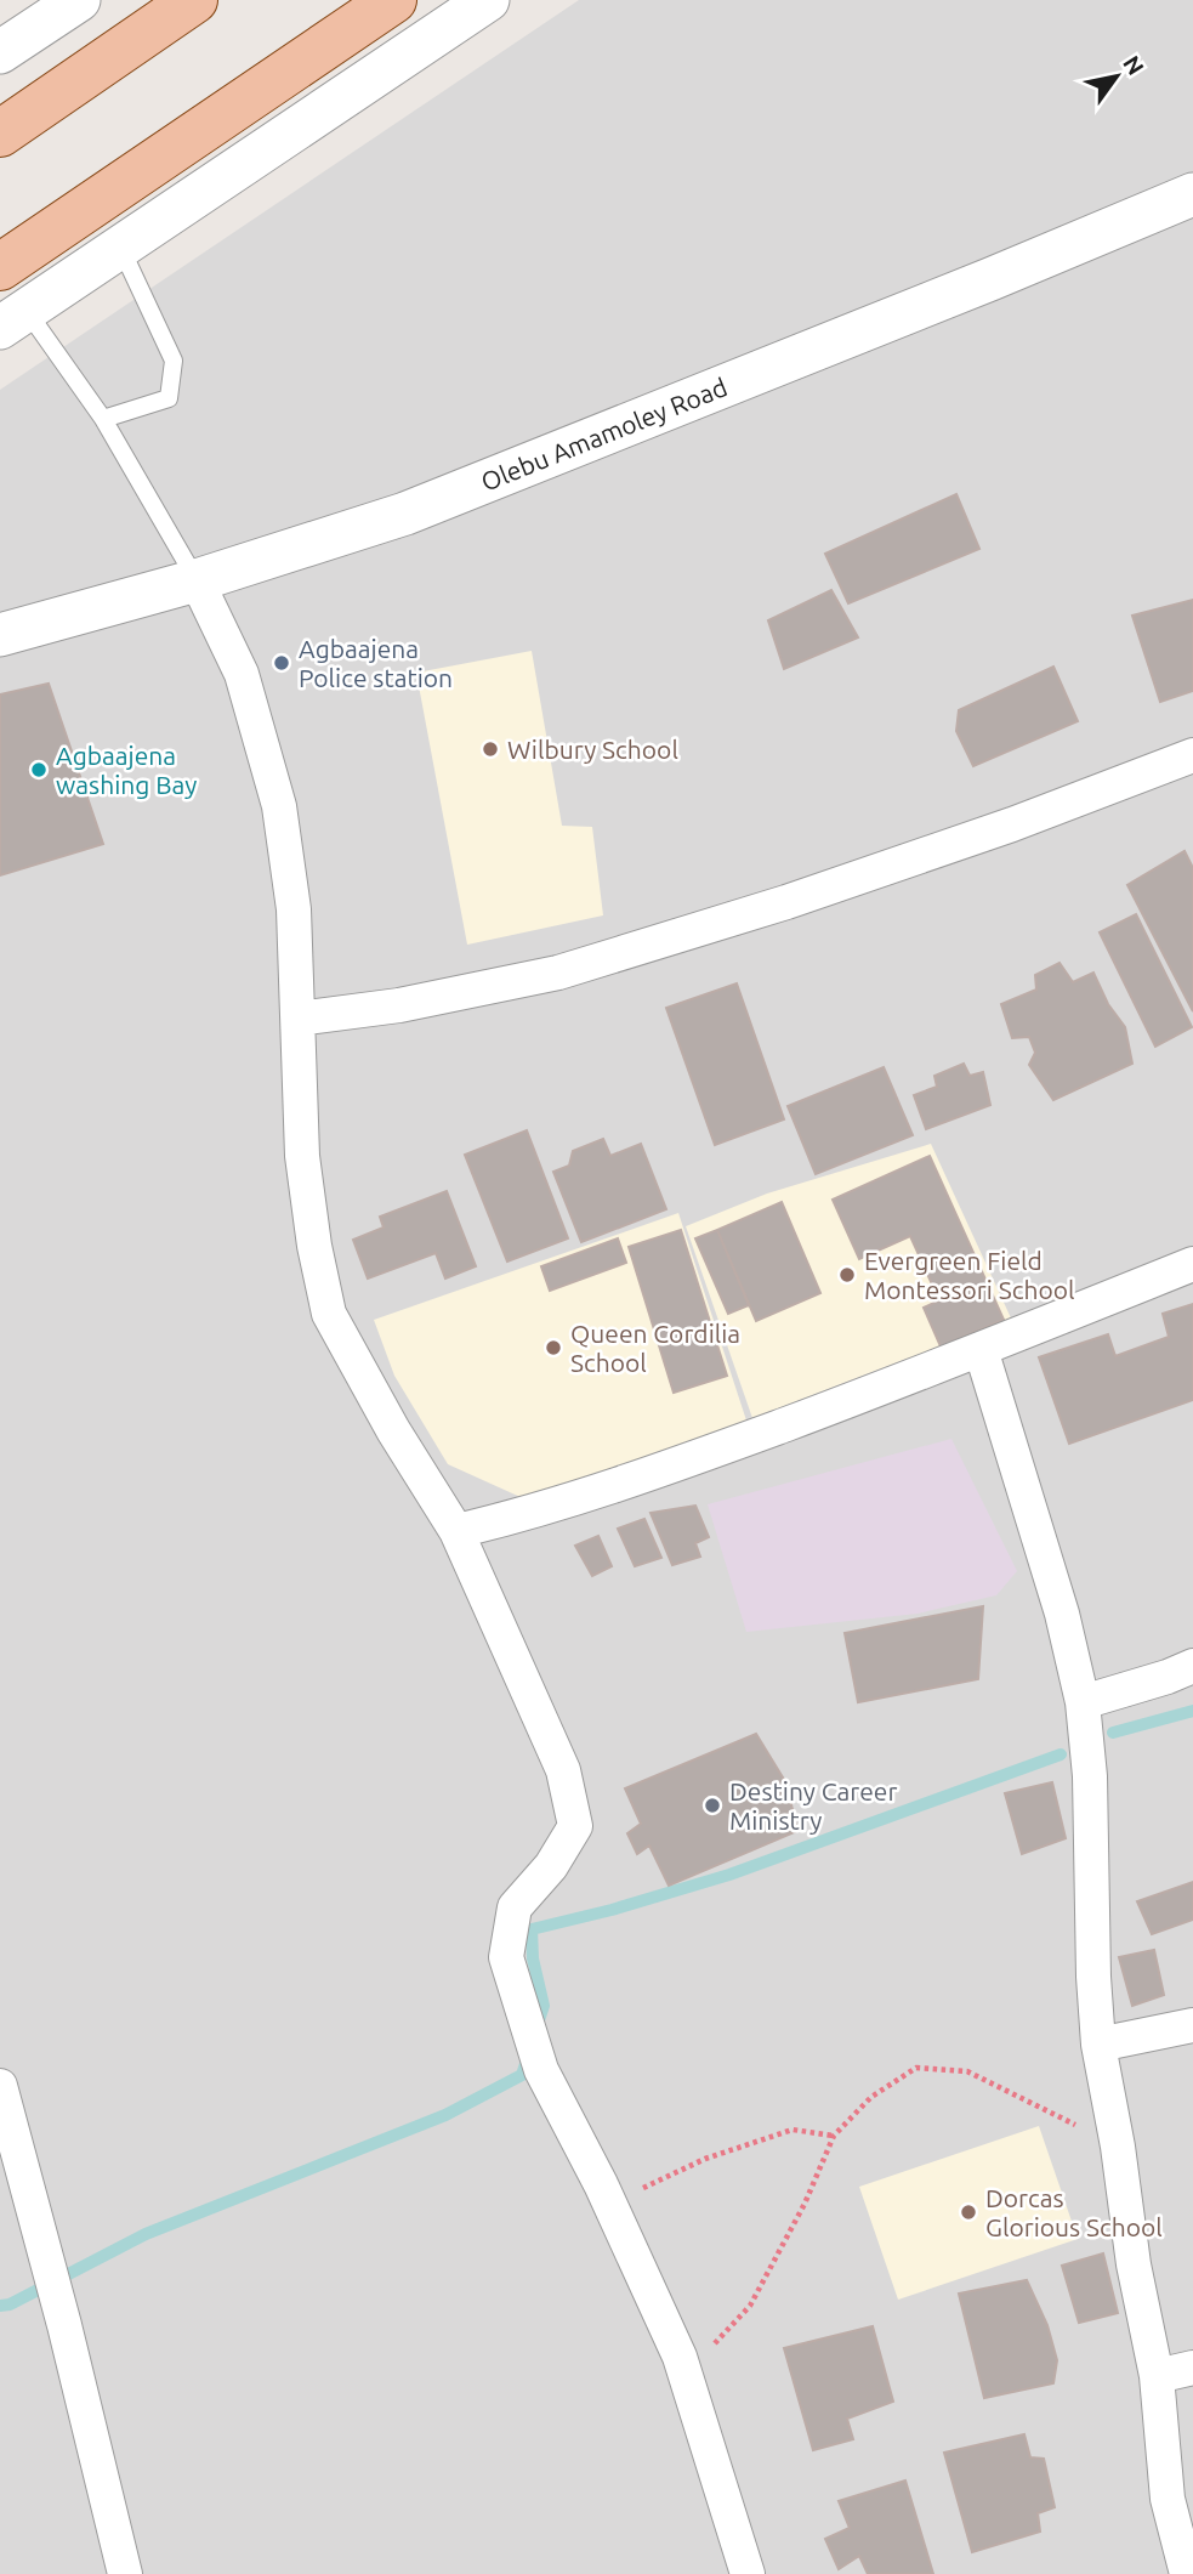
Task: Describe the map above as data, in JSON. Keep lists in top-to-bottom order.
{
  "streets": {
    "street": ["Olebu Amamoley Road"]
  },
  "places": [
    "Agbaajena Police station",
    "Wilbury School",
    "Agbaajena washing Bay",
    "Evergreen Field Montessori School",
    "Queen Cordilia School",
    "Destiny Career Ministry",
    "Dorcas Glorious School"
  ],
  "north": "top right"
}
